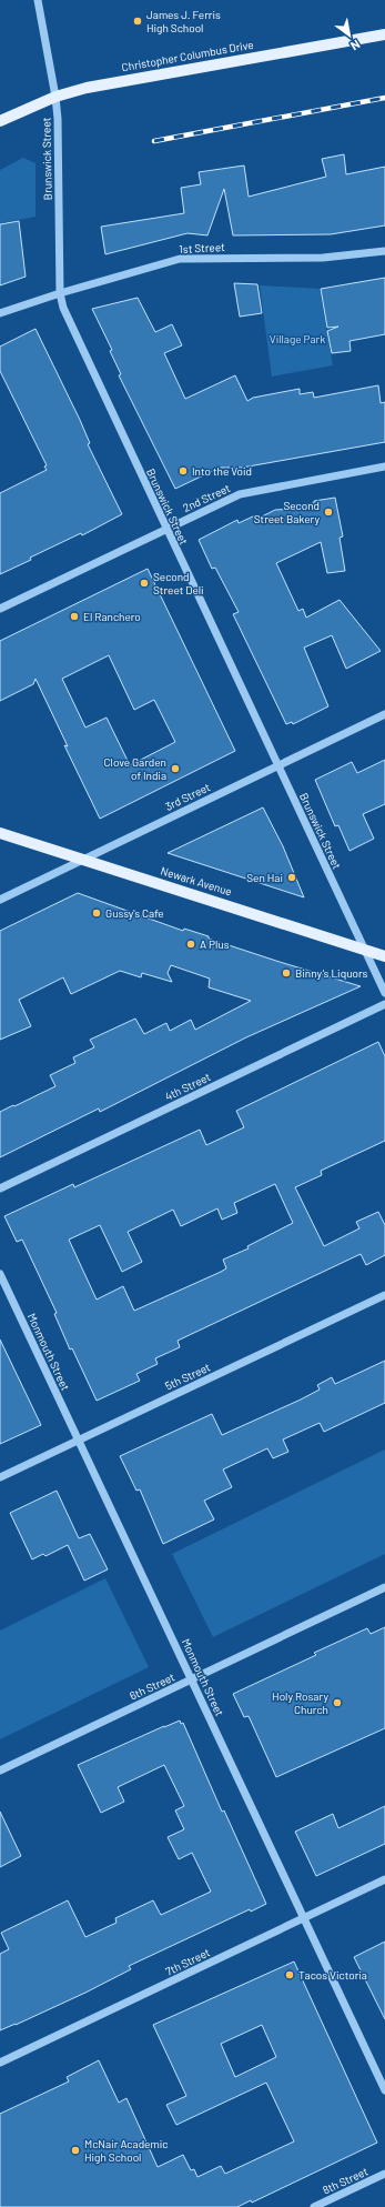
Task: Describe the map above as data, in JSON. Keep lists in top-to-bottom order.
{
  "streets": {
    "main road": ["Christopher Columbus Drive", "Newark Avenue"],
    "street": [
      "Brunswick Street",
      "1st Street",
      "2nd Street",
      "3rd Street",
      "4th Street",
      "Monmouth Street",
      "5th Street",
      "6th Street",
      "7th Street",
      "8th Street"
    ]
  },
  "crossings": [
    ["Christopher Columbus Drive", "Brunswick Street"],
    ["Brunswick Street", "1st Street"],
    ["Brunswick Street", "2nd Street"],
    ["Brunswick Street", "3rd Street"],
    ["Brunswick Street", "Newark Avenue"],
    ["3rd Street", "Newark Avenue"],
    ["Monmouth Street", "5th Street"],
    ["Monmouth Street", "6th Street"],
    ["Monmouth Street", "7th Street"]
  ],
  "parks": ["Village Park"],
  "places": [
    "James J. Ferris High School",
    "Into the Void",
    "Second Street Bakery",
    "Second Street Deli",
    "El Ranchero",
    "Clove Garden of India",
    "Sen Hai",
    "Gussy's Cafe",
    "A Plus",
    "Binny’s Liquors",
    "Holy Rosary Church",
    "Tacos Victoria",
    "McNair Academic High School"
  ],
  "north": "bottom right"
}
